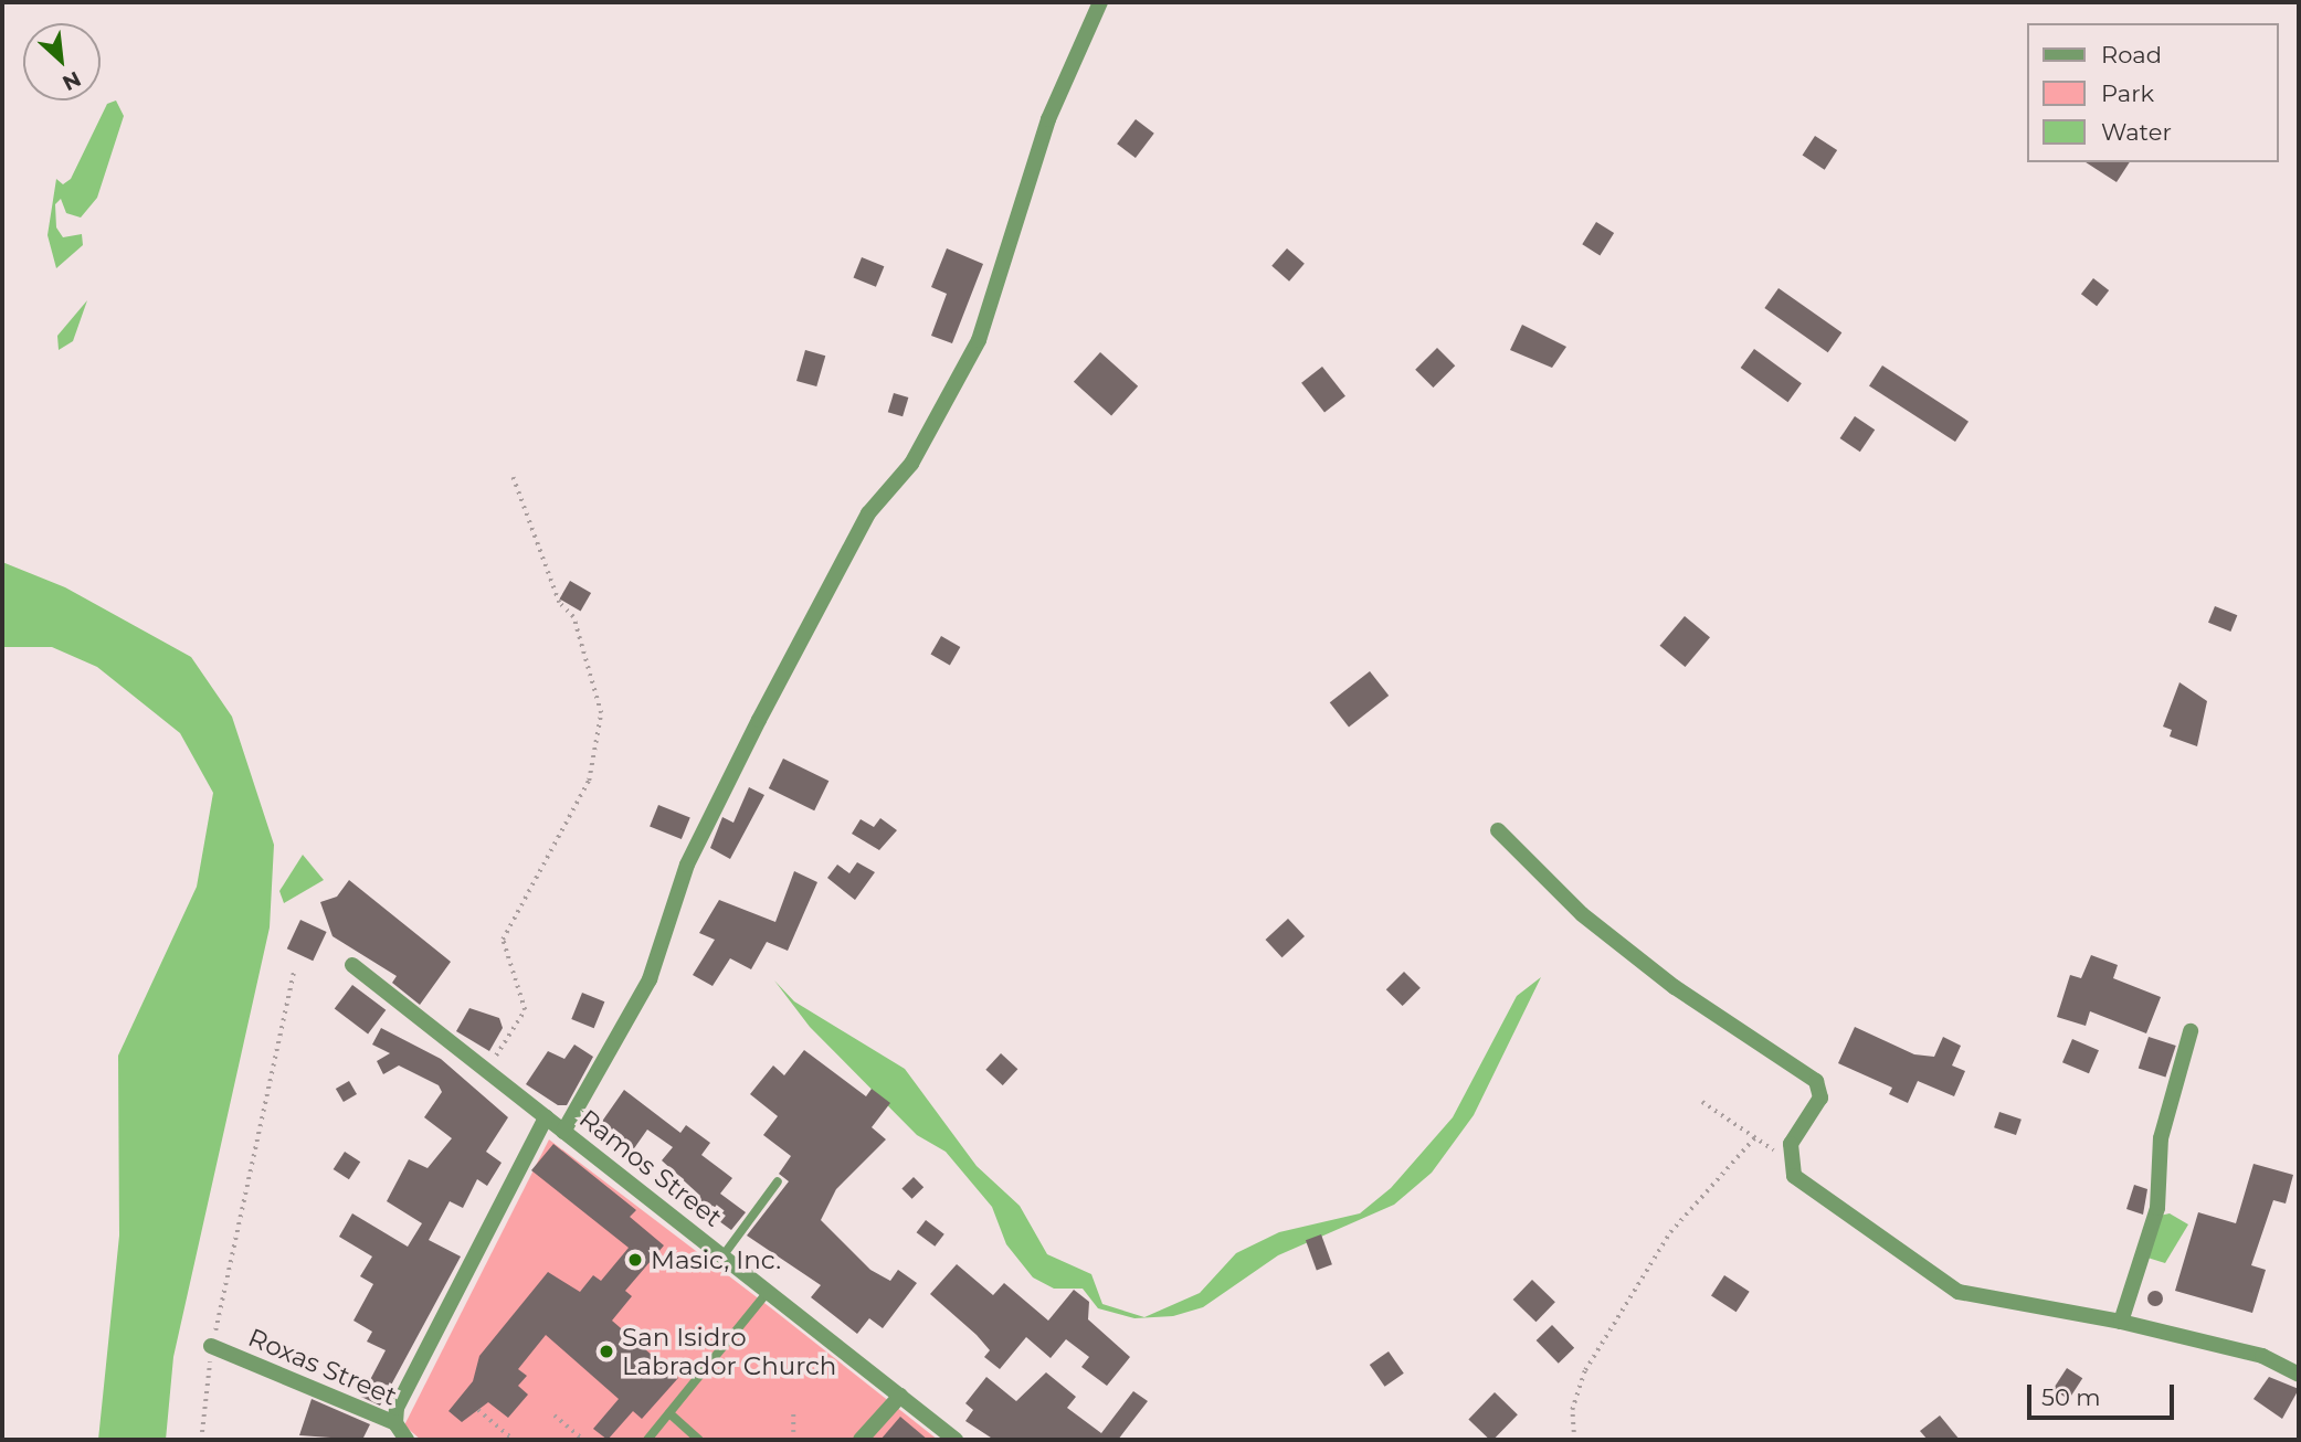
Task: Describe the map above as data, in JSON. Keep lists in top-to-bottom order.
{
  "streets": {
    "street": ["Ramos Street", "Roxas Street"]
  },
  "places": ["Masic, Inc.", "San Isidro Labrador Church"],
  "legend": ["Road", "Park", "Water"],
  "scale_bar": "50 m",
  "north": "bottom right"
}
